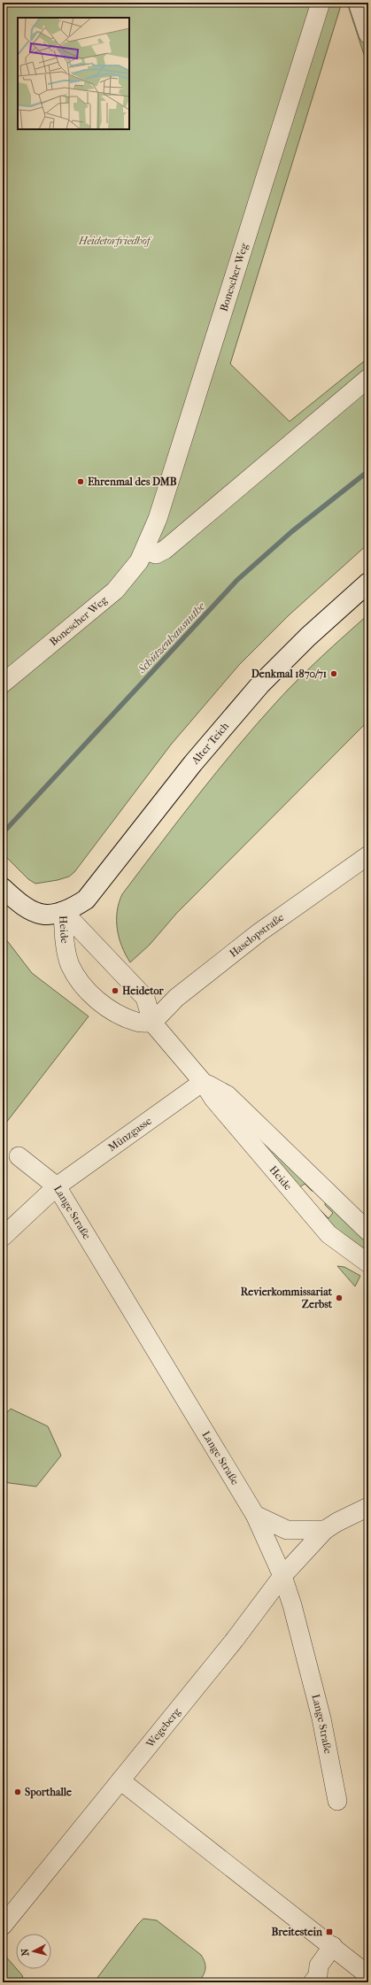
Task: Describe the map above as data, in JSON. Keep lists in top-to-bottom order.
{
  "streets": {
    "main road": ["Alter Teich"],
    "street": [
      "Bonescher Weg",
      "Heide",
      "Haselopstraße",
      "Münzgasse",
      "Lange Straße",
      "Wegeberg"
    ]
  },
  "crossings": [
    ["Alter Teich", "Heide"],
    ["Heide", "Haselopstraße"],
    ["Heide", "Münzgasse"],
    ["Münzgasse", "Lange Straße"],
    ["Lange Straße", "Wegeberg"]
  ],
  "water": ["Schützenhausnuthe"],
  "parks": ["Heidetorfriedhof"],
  "places": {
    "other": [
      "Ehrenmal des DMB",
      "Denkmal 1870/71",
      "Heidetor",
      "Revierkommissariat Zerbst",
      "Sporthalle"
    ],
    "transit": ["Breitestein"]
  },
  "north": "left"
}
